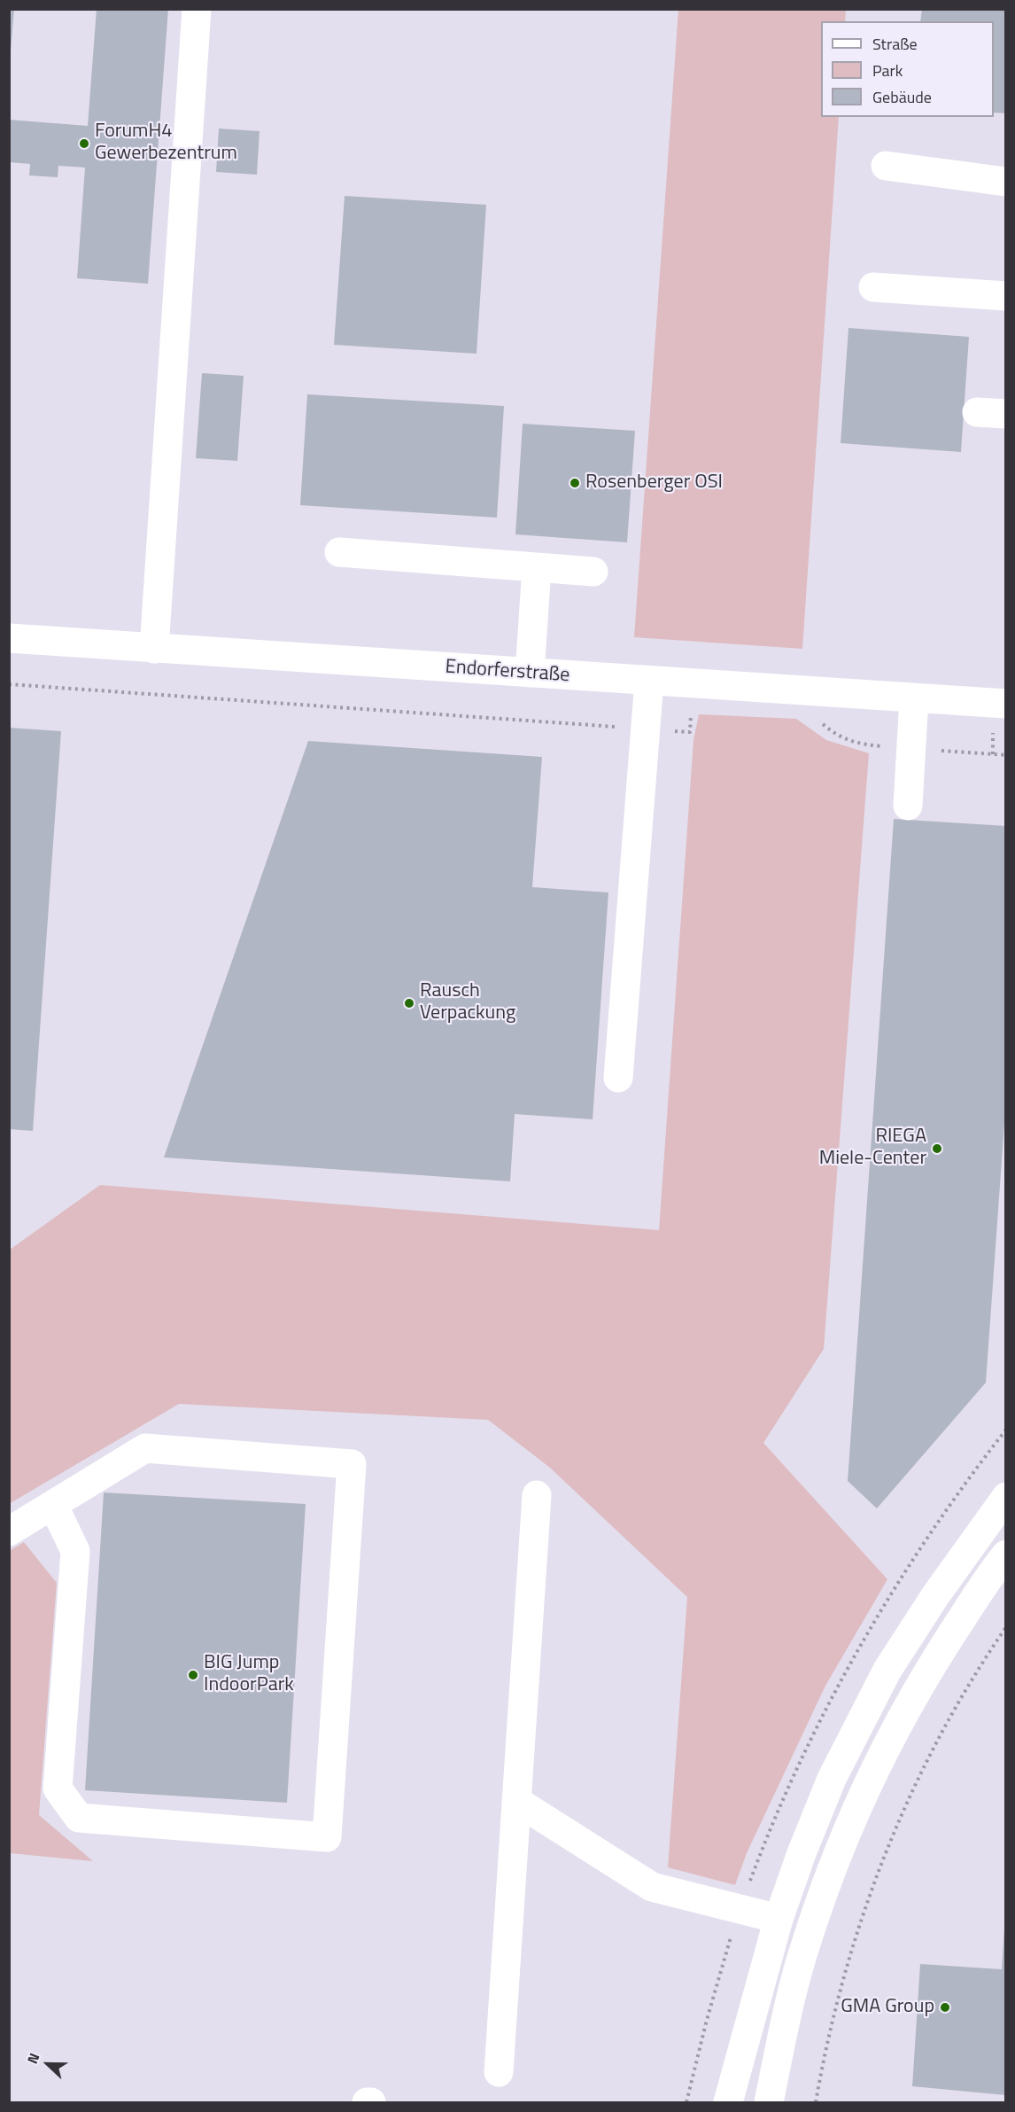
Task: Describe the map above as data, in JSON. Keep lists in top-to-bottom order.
{
  "streets": {
    "main road": ["Endorferstraße"]
  },
  "places": [
    "ForumH4 Gewerbezentrum",
    "Rosenberger OSI",
    "Rausch Verpackung",
    "RIEGA Miele-Center",
    "BIG Jump IndoorPark",
    "GMA Group"
  ],
  "legend": ["Straße", "Park", "Gebäude"],
  "north": "left"
}
